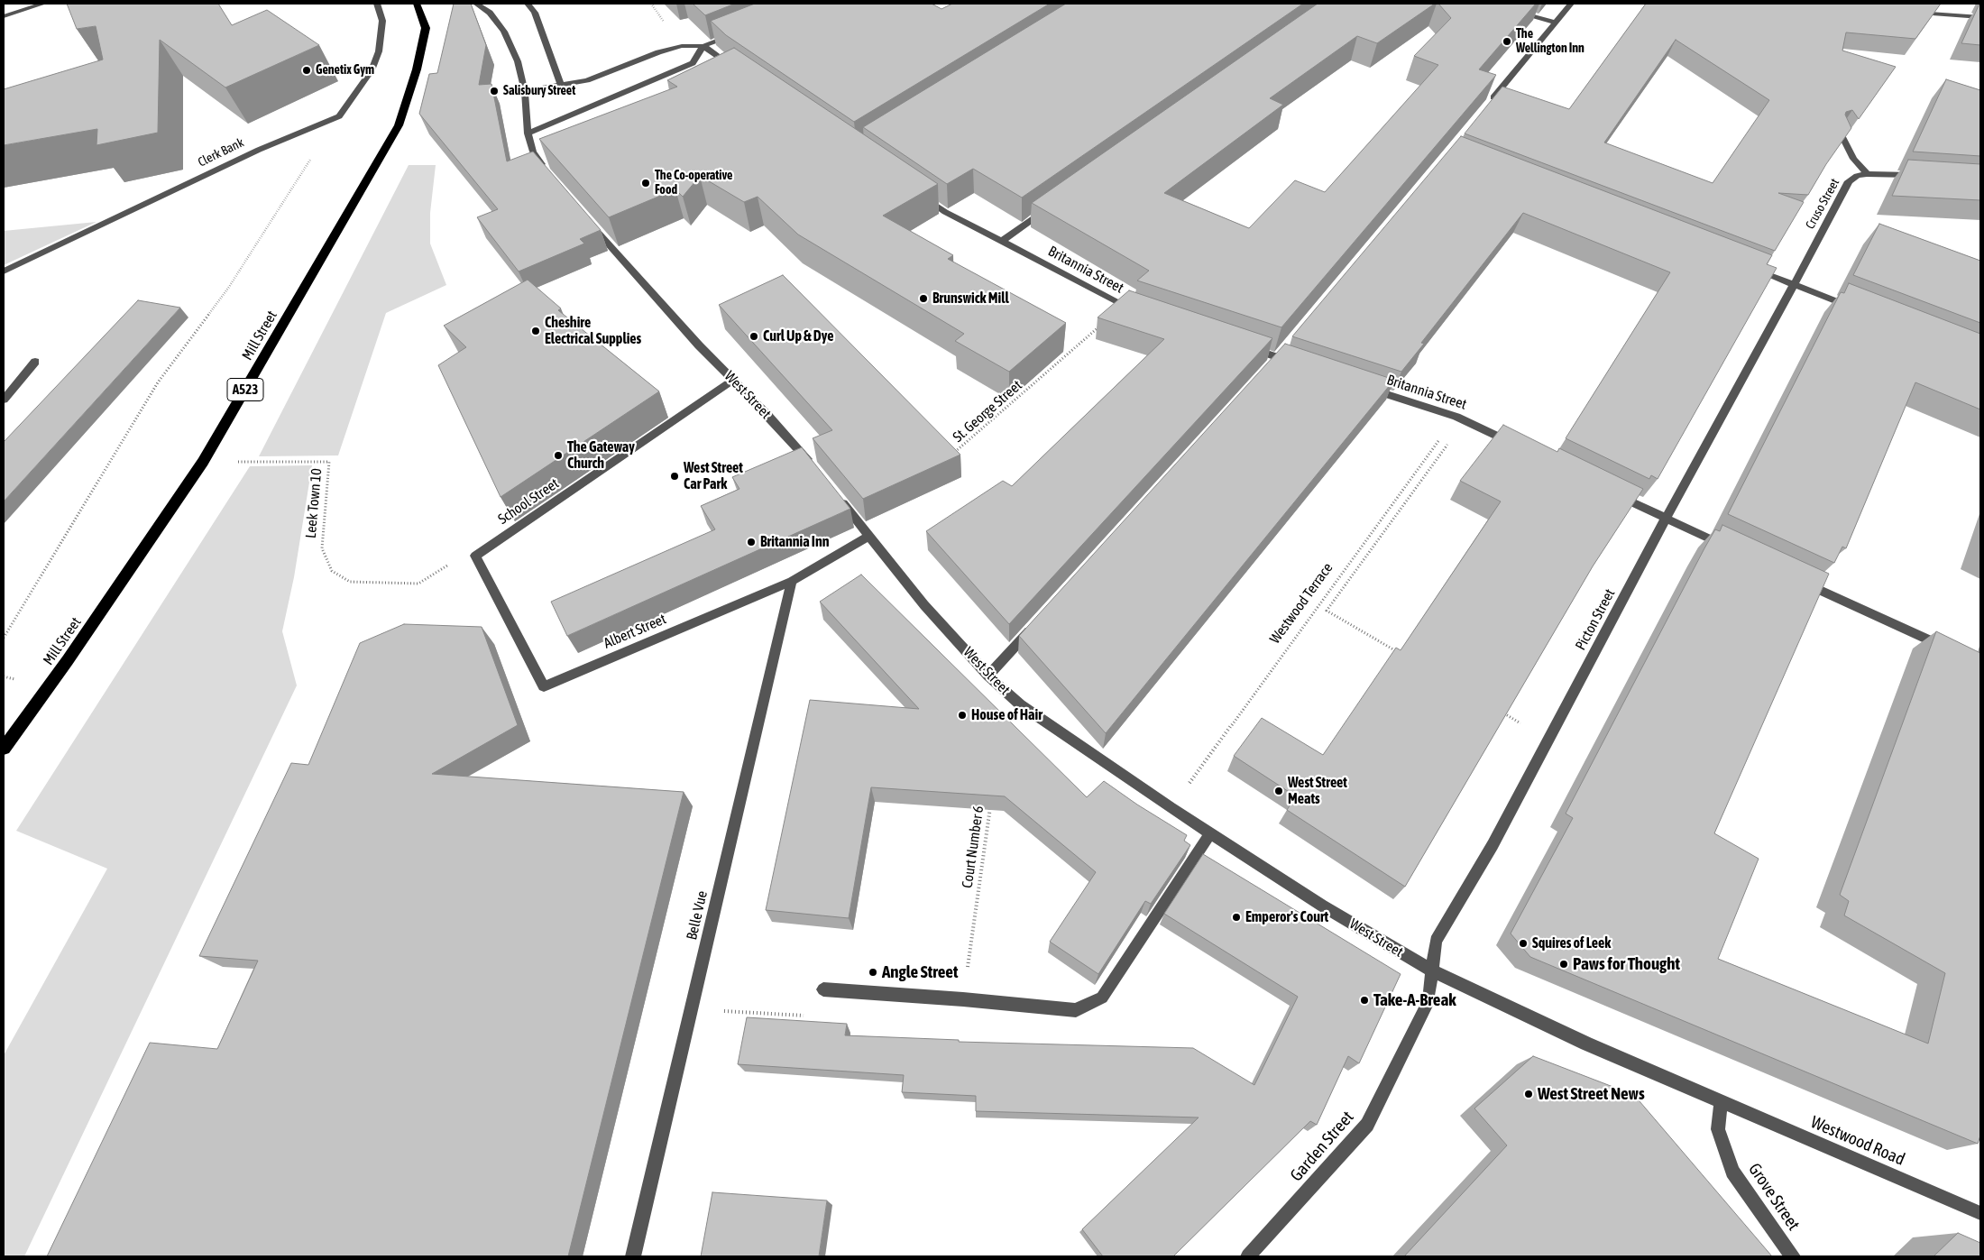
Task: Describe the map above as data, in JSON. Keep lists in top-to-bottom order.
{
  "streets": {
    "highway": ["Mill Street", "A523"],
    "street": [
      "Clerk Bank",
      "Cruso Street",
      "Britannia Street",
      "West Street",
      "School Street",
      "Picton Street",
      "Albert Street",
      "Belle Vue",
      "Westwood Road",
      "Garden Street",
      "Grove Street"
    ],
    "path": [
      "St. George Street",
      "Leek Town 10",
      "Westwood Terrace",
      "Court Number 6"
    ]
  },
  "crossings": [
    ["Cruso Street", "Picton Street"],
    ["Britannia Street", "St. George Street"],
    ["Britannia Street", "Westwood Terrace"],
    ["Mill Street", "Leek Town 10"],
    ["West Street", "School Street"],
    ["West Street", "Westwood Terrace"],
    ["West Street", "Picton Street"],
    ["West Street", "Albert Street"],
    ["West Street", "Westwood Road"],
    ["West Street", "Garden Street"],
    ["West Street", "Grove Street"],
    ["School Street", "Leek Town 10"],
    ["School Street", "Albert Street"],
    ["Leek Town 10", "Albert Street"],
    ["Picton Street", "Garden Street"],
    ["Albert Street", "Belle Vue"],
    ["Westwood Road", "Grove Street"]
  ],
  "places": [
    "The Wellington Inn",
    "Genetix Gym",
    "Salisbury Street",
    "The Co-operative Food",
    "Brunswick Mill",
    "Cheshire Electrical Supplies",
    "Curl Up & Dye",
    "The Gateway Church",
    "West Street Car Park",
    "Britannia Inn",
    "House of Hair",
    "West Street Meats",
    "Emperor's Court",
    "Squires of Leek",
    "Paws for Thought",
    "Angle Street",
    "Take-A-Break",
    "West Street News"
  ]
}
